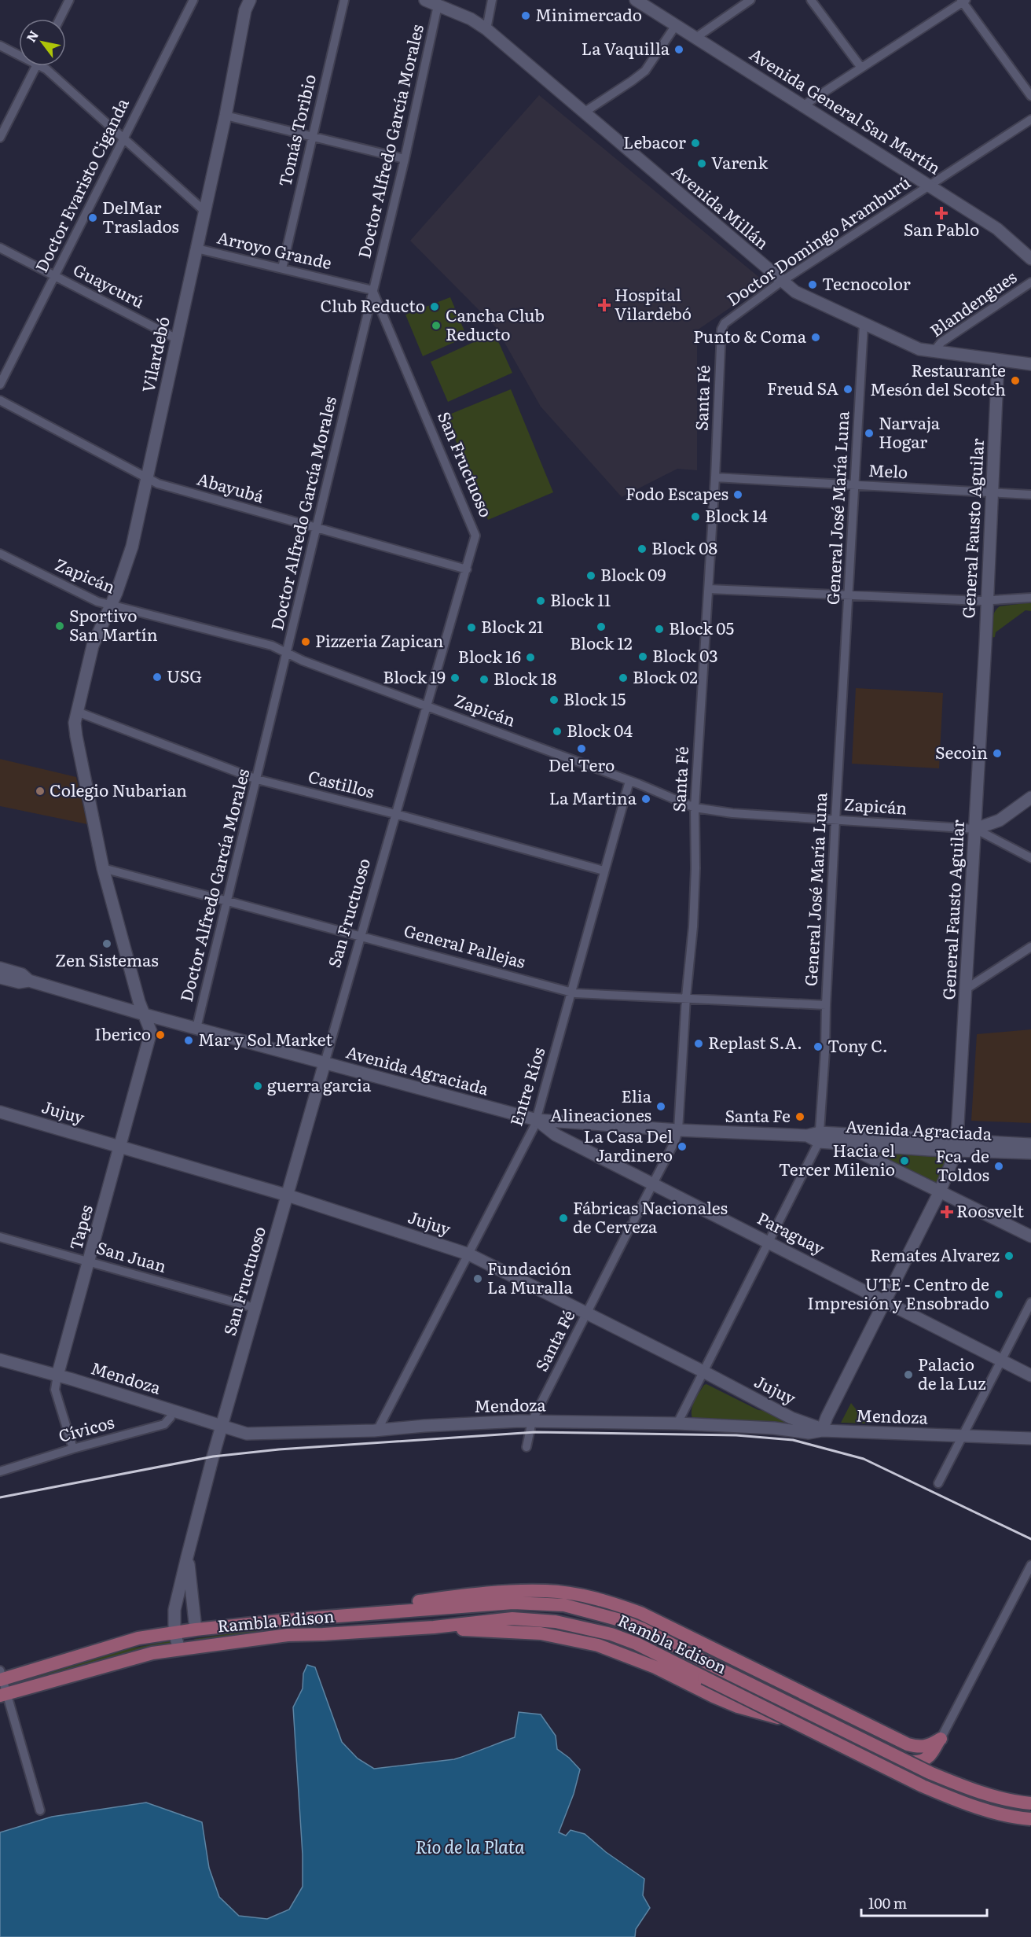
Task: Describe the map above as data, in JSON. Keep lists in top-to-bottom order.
{
  "streets": {
    "main road": ["Rambla Edison"],
    "street": [
      "Avenida General San Martín",
      "Tomás Toribio",
      "Doctor Alfredo García Morales",
      "Doctor Evaristo Ciganda",
      "Avenida Millán",
      "Doctor Domingo Aramburú",
      "Arroyo Grande",
      "Guaycurú",
      "Blandengues",
      "Vilardebó",
      "Santa Fé",
      "San Fructuoso",
      "Melo",
      "Abayubá",
      "General José María Luna",
      "General Fausto Aguilar",
      "Zapicán",
      "Castillos",
      "General Pallejas",
      "Avenida Agraciada",
      "Entre Ríos",
      "Jujuy",
      "Tapes",
      "Paraguay",
      "San Juan",
      "Mendoza",
      "Cívicos"
    ]
  },
  "crossings": [
    ["Avenida General San Martín", "Doctor Domingo Aramburú"],
    ["Tomás Toribio", "Arroyo Grande"],
    ["Doctor Alfredo García Morales", "Avenida Millán"],
    ["Doctor Alfredo García Morales", "Arroyo Grande"],
    ["Doctor Alfredo García Morales", "San Fructuoso"],
    ["Doctor Alfredo García Morales", "Abayubá"],
    ["Doctor Alfredo García Morales", "Zapicán"],
    ["Doctor Alfredo García Morales", "Castillos"],
    ["Doctor Alfredo García Morales", "General Pallejas"],
    ["Doctor Alfredo García Morales", "Avenida Agraciada"],
    ["Doctor Evaristo Ciganda", "Arroyo Grande"],
    ["Doctor Evaristo Ciganda", "Guaycurú"],
    ["Avenida Millán", "Doctor Domingo Aramburú"],
    ["Avenida Millán", "Blandengues"],
    ["Avenida Millán", "General José María Luna"],
    ["Avenida Millán", "General Fausto Aguilar"],
    ["Doctor Domingo Aramburú", "Santa Fé"],
    ["Arroyo Grande", "Vilardebó"],
    ["Arroyo Grande", "San Fructuoso"],
    ["Guaycurú", "Vilardebó"],
    ["Vilardebó", "Abayubá"],
    ["Vilardebó", "Zapicán"],
    ["Vilardebó", "Castillos"],
    ["Vilardebó", "General Pallejas"],
    ["Vilardebó", "Tapes"],
    ["Santa Fé", "Melo"],
    ["Santa Fé", "Zapicán"],
    ["Santa Fé", "General Pallejas"],
    ["Santa Fé", "Avenida Agraciada"],
    ["Santa Fé", "Jujuy"],
    ["Santa Fé", "Paraguay"],
    ["Santa Fé", "Mendoza"],
    ["San Fructuoso", "Abayubá"],
    ["San Fructuoso", "Zapicán"],
    ["San Fructuoso", "Castillos"],
    ["San Fructuoso", "General Pallejas"],
    ["San Fructuoso", "Avenida Agraciada"],
    ["San Fructuoso", "Jujuy"],
    ["San Fructuoso", "San Juan"],
    ["San Fructuoso", "Mendoza"],
    ["San Fructuoso", "Rambla Edison"],
    ["Melo", "General José María Luna"],
    ["Melo", "General Fausto Aguilar"],
    ["General José María Luna", "Zapicán"],
    ["General José María Luna", "General Pallejas"],
    ["General José María Luna", "Avenida Agraciada"],
    ["General José María Luna", "Jujuy"],
    ["General José María Luna", "Paraguay"],
    ["General José María Luna", "Mendoza"],
    ["General Fausto Aguilar", "Zapicán"],
    ["General Fausto Aguilar", "Avenida Agraciada"],
    ["General Fausto Aguilar", "Jujuy"],
    ["General Fausto Aguilar", "Paraguay"],
    ["General Fausto Aguilar", "Mendoza"],
    ["Zapicán", "Entre Ríos"],
    ["Castillos", "Entre Ríos"],
    ["General Pallejas", "Entre Ríos"],
    ["General Pallejas", "Tapes"],
    ["Avenida Agraciada", "Entre Ríos"],
    ["Avenida Agraciada", "Tapes"],
    ["Avenida Agraciada", "Paraguay"],
    ["Entre Ríos", "Jujuy"],
    ["Entre Ríos", "Paraguay"],
    ["Entre Ríos", "Mendoza"],
    ["Jujuy", "Tapes"],
    ["Jujuy", "Mendoza"],
    ["Tapes", "San Juan"],
    ["Tapes", "Mendoza"],
    ["Tapes", "Cívicos"],
    ["Mendoza", "Cívicos"]
  ],
  "water": ["Río de la Plata"],
  "places": {
    "other": [
      "Minimercado",
      "La Vaquilla",
      "Lebacor",
      "Varenk",
      "DelMar Traslados",
      "Tecnocolor",
      "Club Reducto",
      "Cancha Club Reducto",
      "Punto & Coma",
      "Restaurante Mesón del Scotch",
      "Freud SA",
      "Narvaja Hogar",
      "Fodo Escapes",
      "Block 14",
      "Block 08",
      "Block 09",
      "Block 11",
      "Sportivo San Martín",
      "Block 12",
      "Block 21",
      "Block 05",
      "Pizzeria Zapican",
      "Block 03",
      "Block 16",
      "USG",
      "Block 19",
      "Block 02",
      "Block 18",
      "Block 15",
      "Block 04",
      "Del Tero",
      "Secoin",
      "Colegio Nubarian",
      "La Martina",
      "Zen Sistemas",
      "Iberico",
      "Mar y Sol Market",
      "Replast S.A.",
      "Tony C.",
      "guerra garcia",
      "Elia Alineaciones",
      "Santa Fe",
      "La Casa Del Jardinero",
      "Hacia el Tercer Milenio",
      "Fca. de Toldos",
      "Fábricas Nacionales de Cerveza",
      "Remates Alvarez",
      "Fundación La Muralla",
      "UTE - Centro de Impresión y Ensobrado",
      "Palacio de la Luz"
    ],
    "health": ["San Pablo", "Hospital Vilardebó", "Roosvelt"]
  },
  "scale_bar": "100 m",
  "north": "top left"
}
